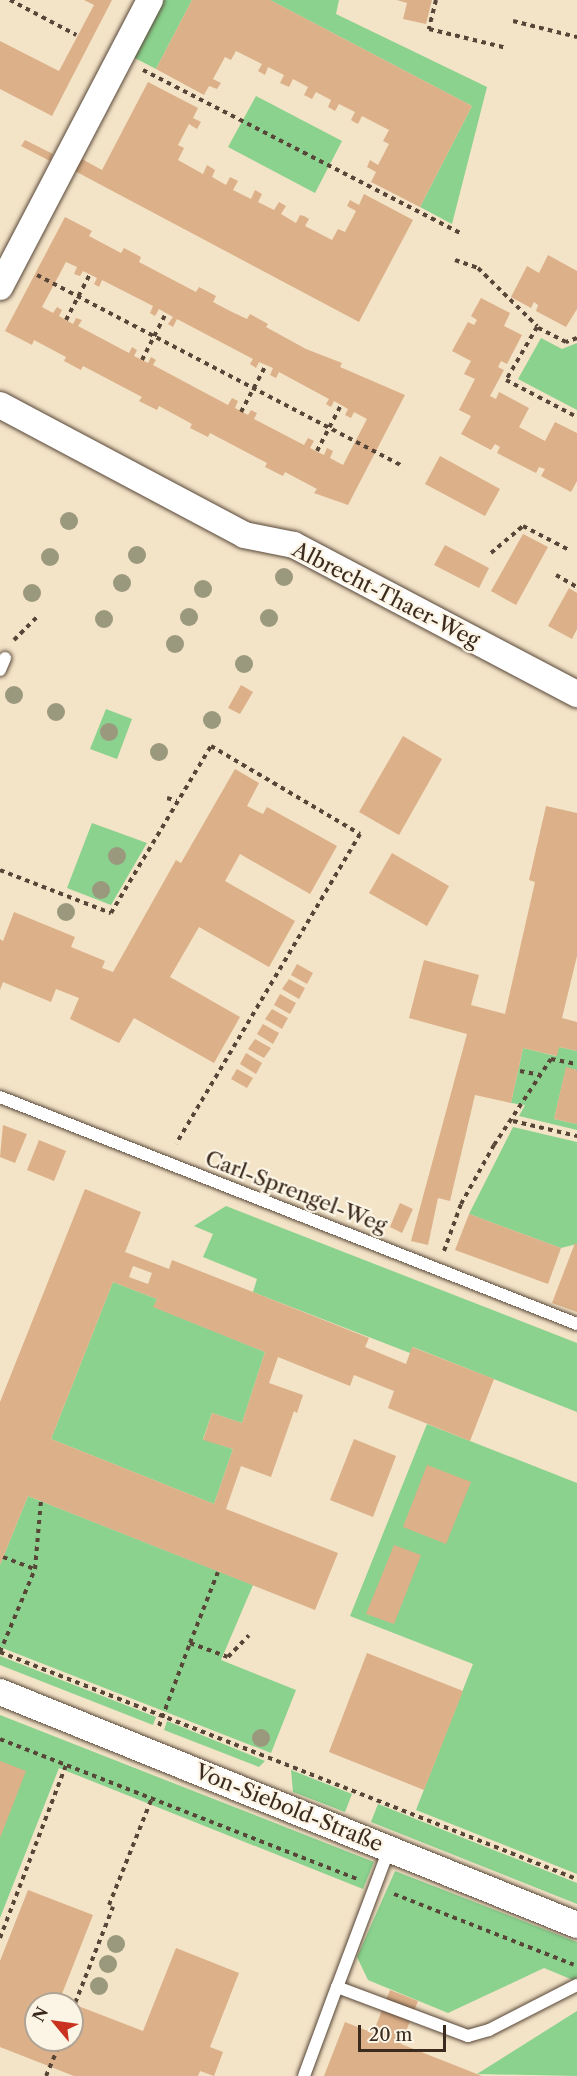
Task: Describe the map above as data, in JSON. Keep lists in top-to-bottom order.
{
  "streets": {
    "street": ["Albrecht-Thaer-Weg", "Von-Siebold-Straße"],
    "lane": ["Carl-Sprengel-Weg"]
  },
  "scale_bar": "20 m",
  "north": "top left"
}
